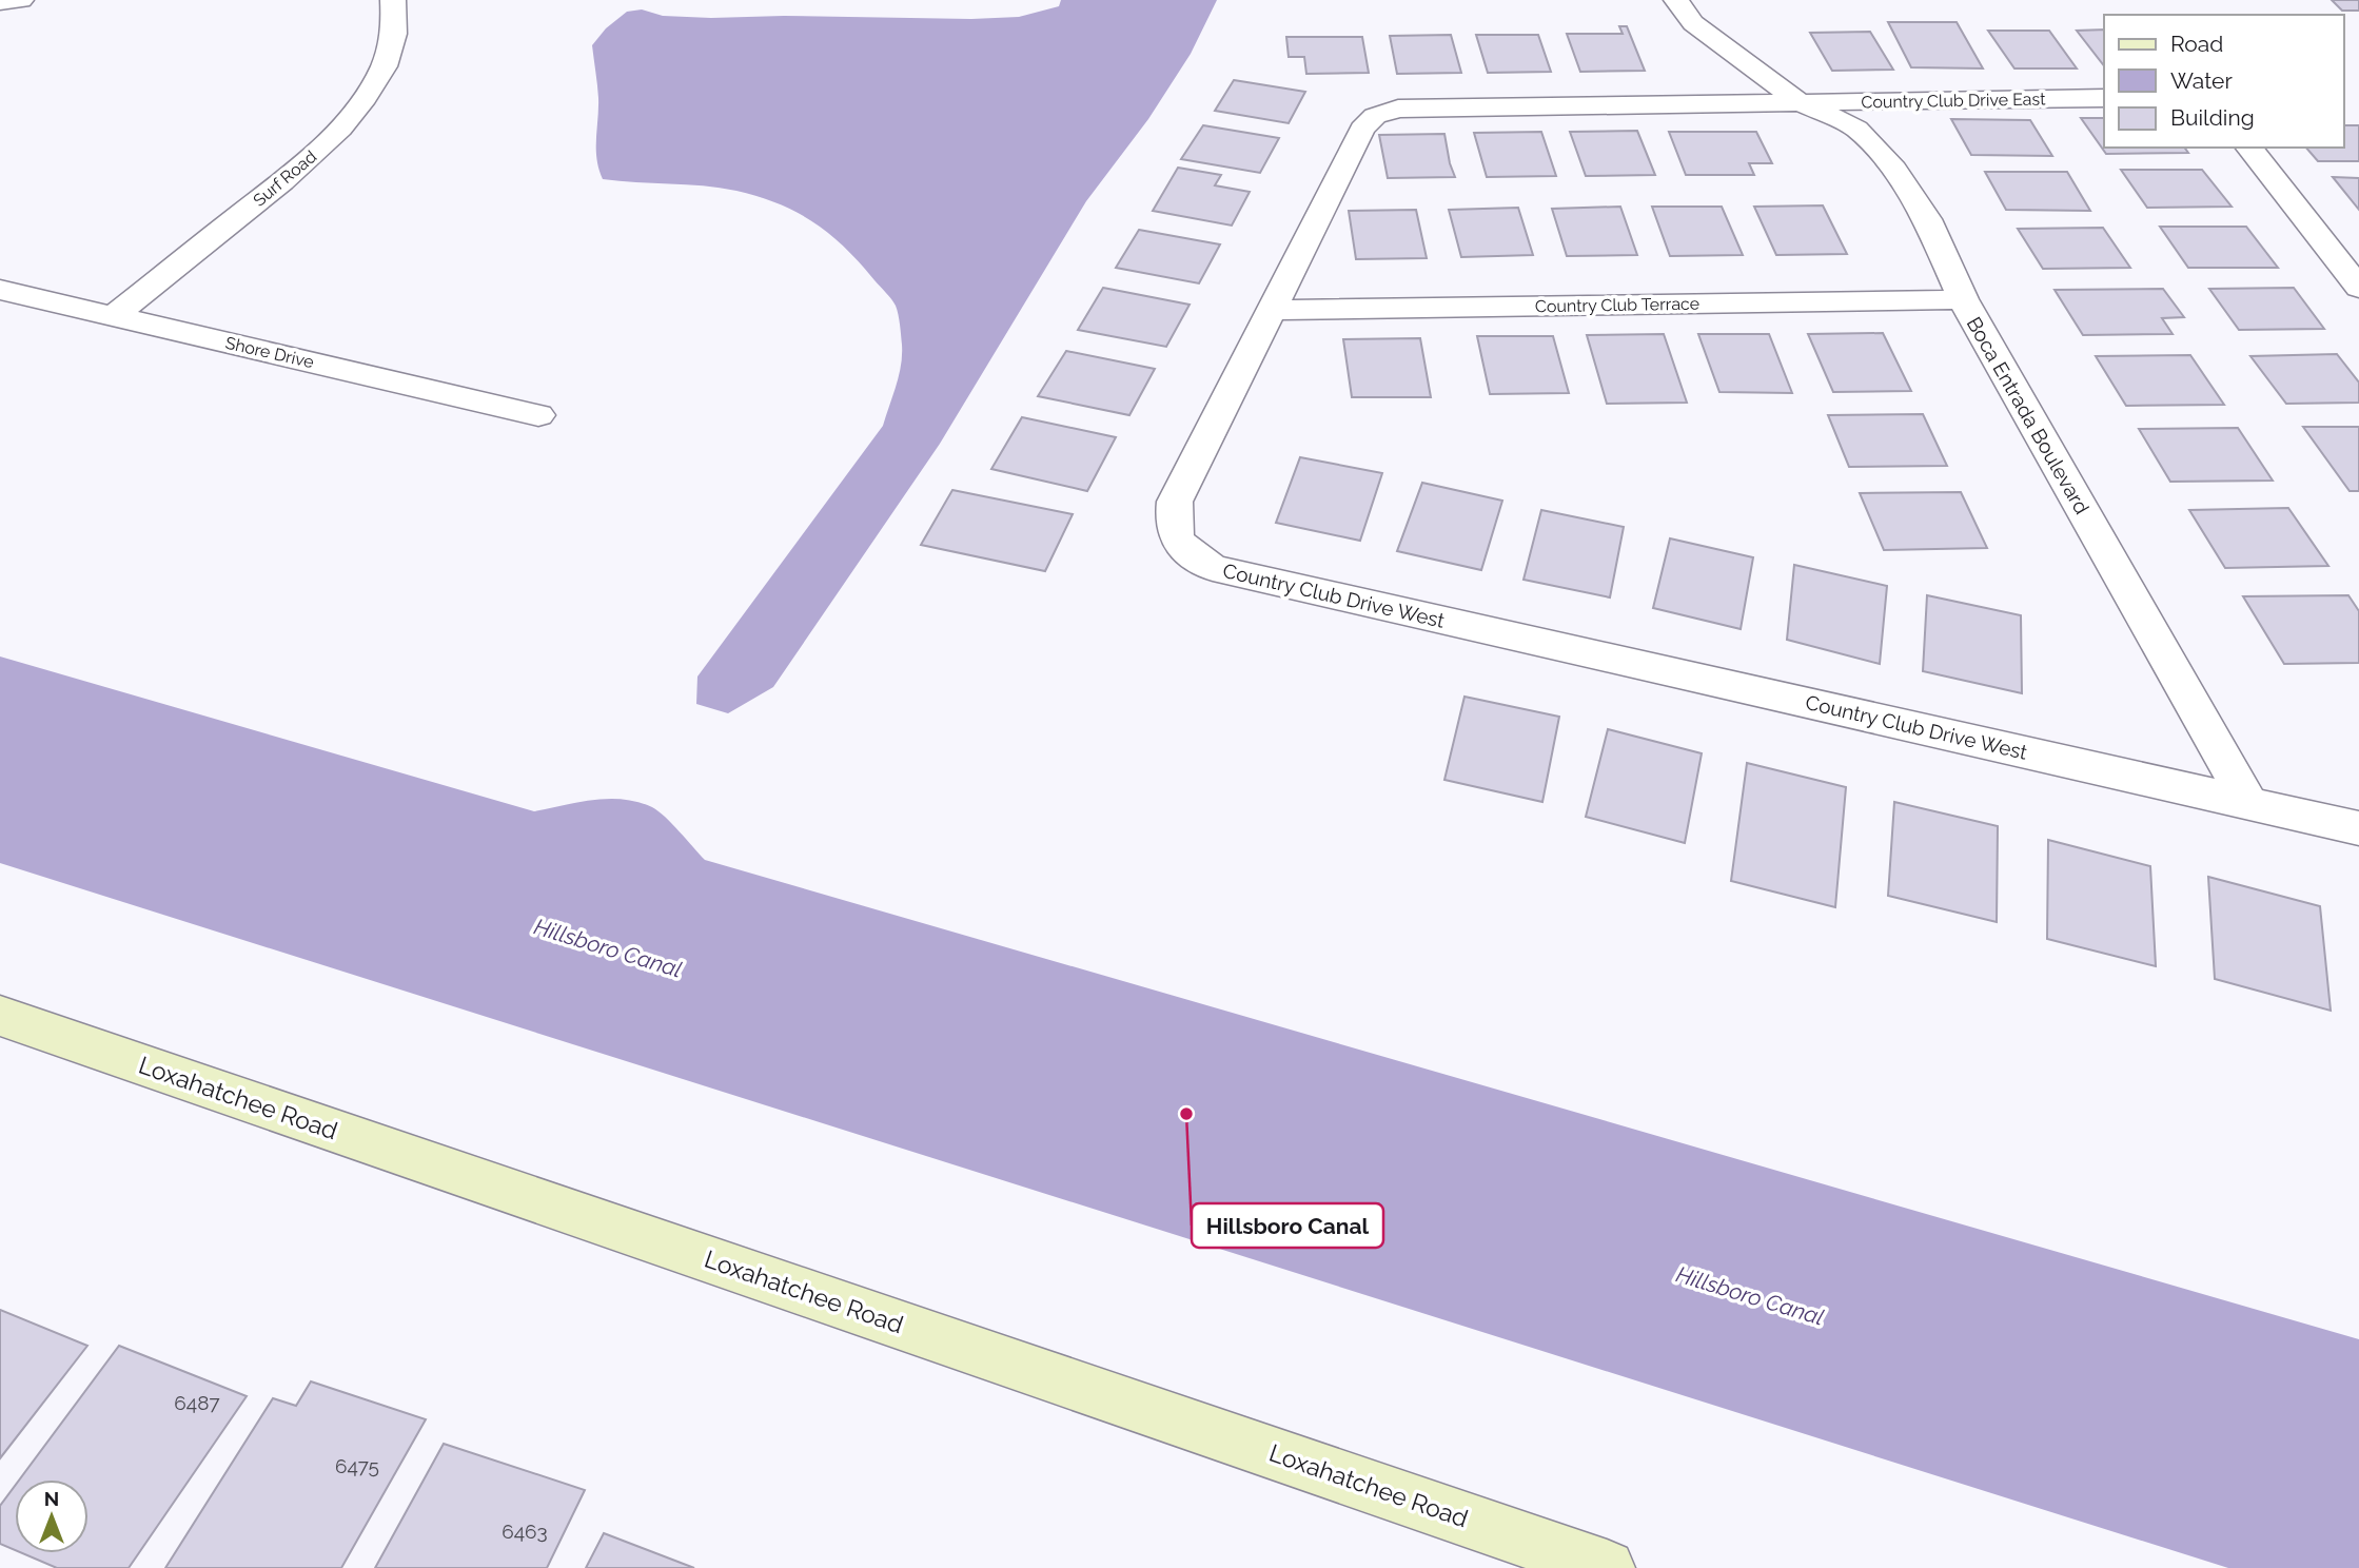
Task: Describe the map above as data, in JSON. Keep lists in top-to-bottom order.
{
  "streets": {
    "main road": ["Loxahatchee Road"],
    "street": [
      "Country Club Drive East",
      "Surf Road",
      "Country Club Terrace",
      "Shore Drive",
      "Boca Entrada Boulevard",
      "Country Club Drive West"
    ]
  },
  "crossings": [
    ["Country Club Drive East", "Boca Entrada Boulevard"],
    ["Country Club Drive East", "Country Club Drive West"],
    ["Surf Road", "Shore Drive"],
    ["Country Club Terrace", "Boca Entrada Boulevard"],
    ["Country Club Terrace", "Country Club Drive West"],
    ["Boca Entrada Boulevard", "Country Club Drive West"]
  ],
  "water": ["Hillsboro Canal"],
  "places": ["Hillsboro Canal"],
  "house_numbers": ["6487", "6475", "6463"],
  "legend": ["Road", "Water", "Building"],
  "north": "top"
}
